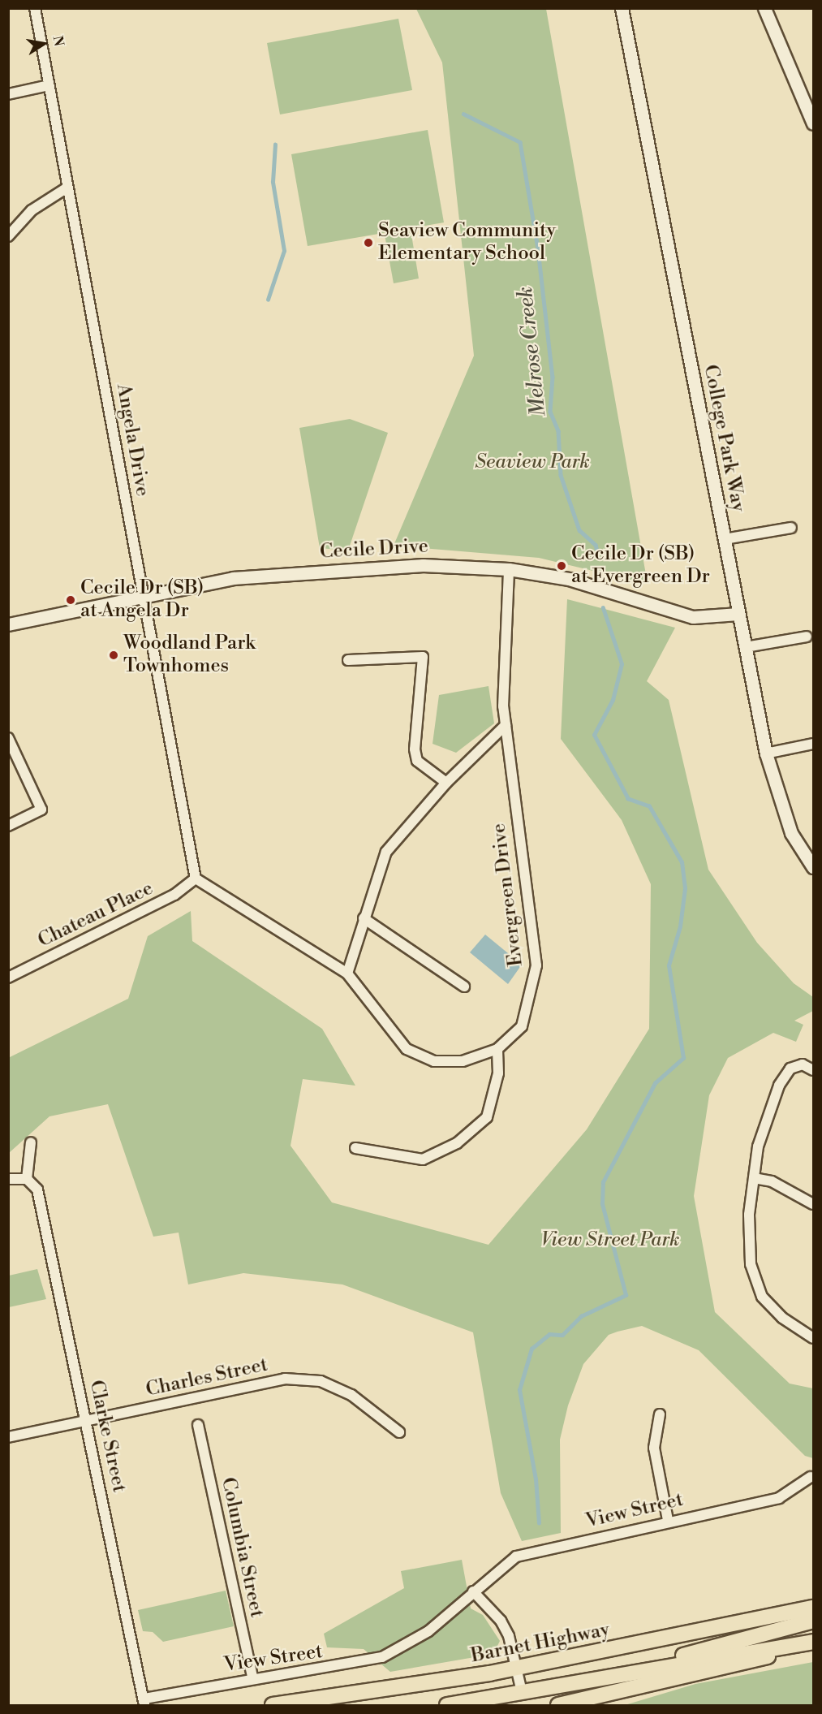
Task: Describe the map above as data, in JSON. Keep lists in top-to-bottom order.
{
  "streets": {
    "main road": ["Barnet Highway"],
    "street": [
      "College Park Way",
      "Angela Drive",
      "Cecile Drive",
      "Evergreen Drive",
      "Chateau Place",
      "Charles Street",
      "Clarke Street",
      "View Street",
      "Columbia Street"
    ]
  },
  "crossings": [
    ["College Park Way", "Cecile Drive"],
    ["Angela Drive", "Cecile Drive"],
    ["Angela Drive", "Evergreen Drive"],
    ["Angela Drive", "Chateau Place"],
    ["Cecile Drive", "Evergreen Drive"],
    ["Evergreen Drive", "Chateau Place"],
    ["Charles Street", "Clarke Street"],
    ["Clarke Street", "View Street"],
    ["View Street", "Columbia Street"]
  ],
  "water": ["Melrose Creek"],
  "parks": ["Seaview Park", "View Street Park"],
  "places": [
    "Seaview Community Elementary School",
    "Cecile Dr (SB) at Evergreen Dr",
    "Cecile Dr (SB) at Angela Dr",
    "Woodland Park Townhomes"
  ],
  "north": "right"
}
